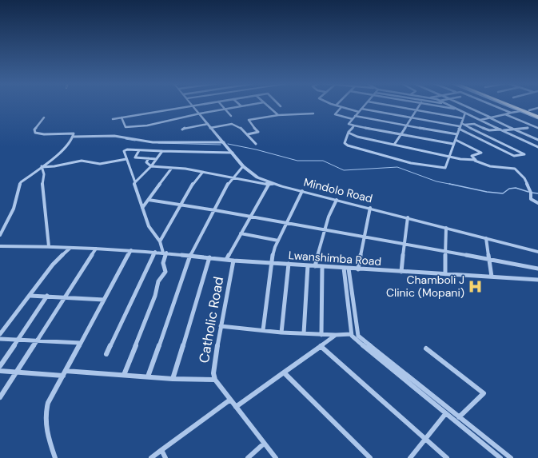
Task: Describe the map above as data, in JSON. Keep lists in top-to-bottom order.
{
  "streets": {
    "street": ["Mindolo Road", "Lwanshimba Road", "Catholic Road"]
  },
  "crossings": [
    ["Lwanshimba Road", "Catholic Road"]
  ],
  "places": {
    "hospital": ["Chamboli J Clinic (Mopani)"]
  }
}
